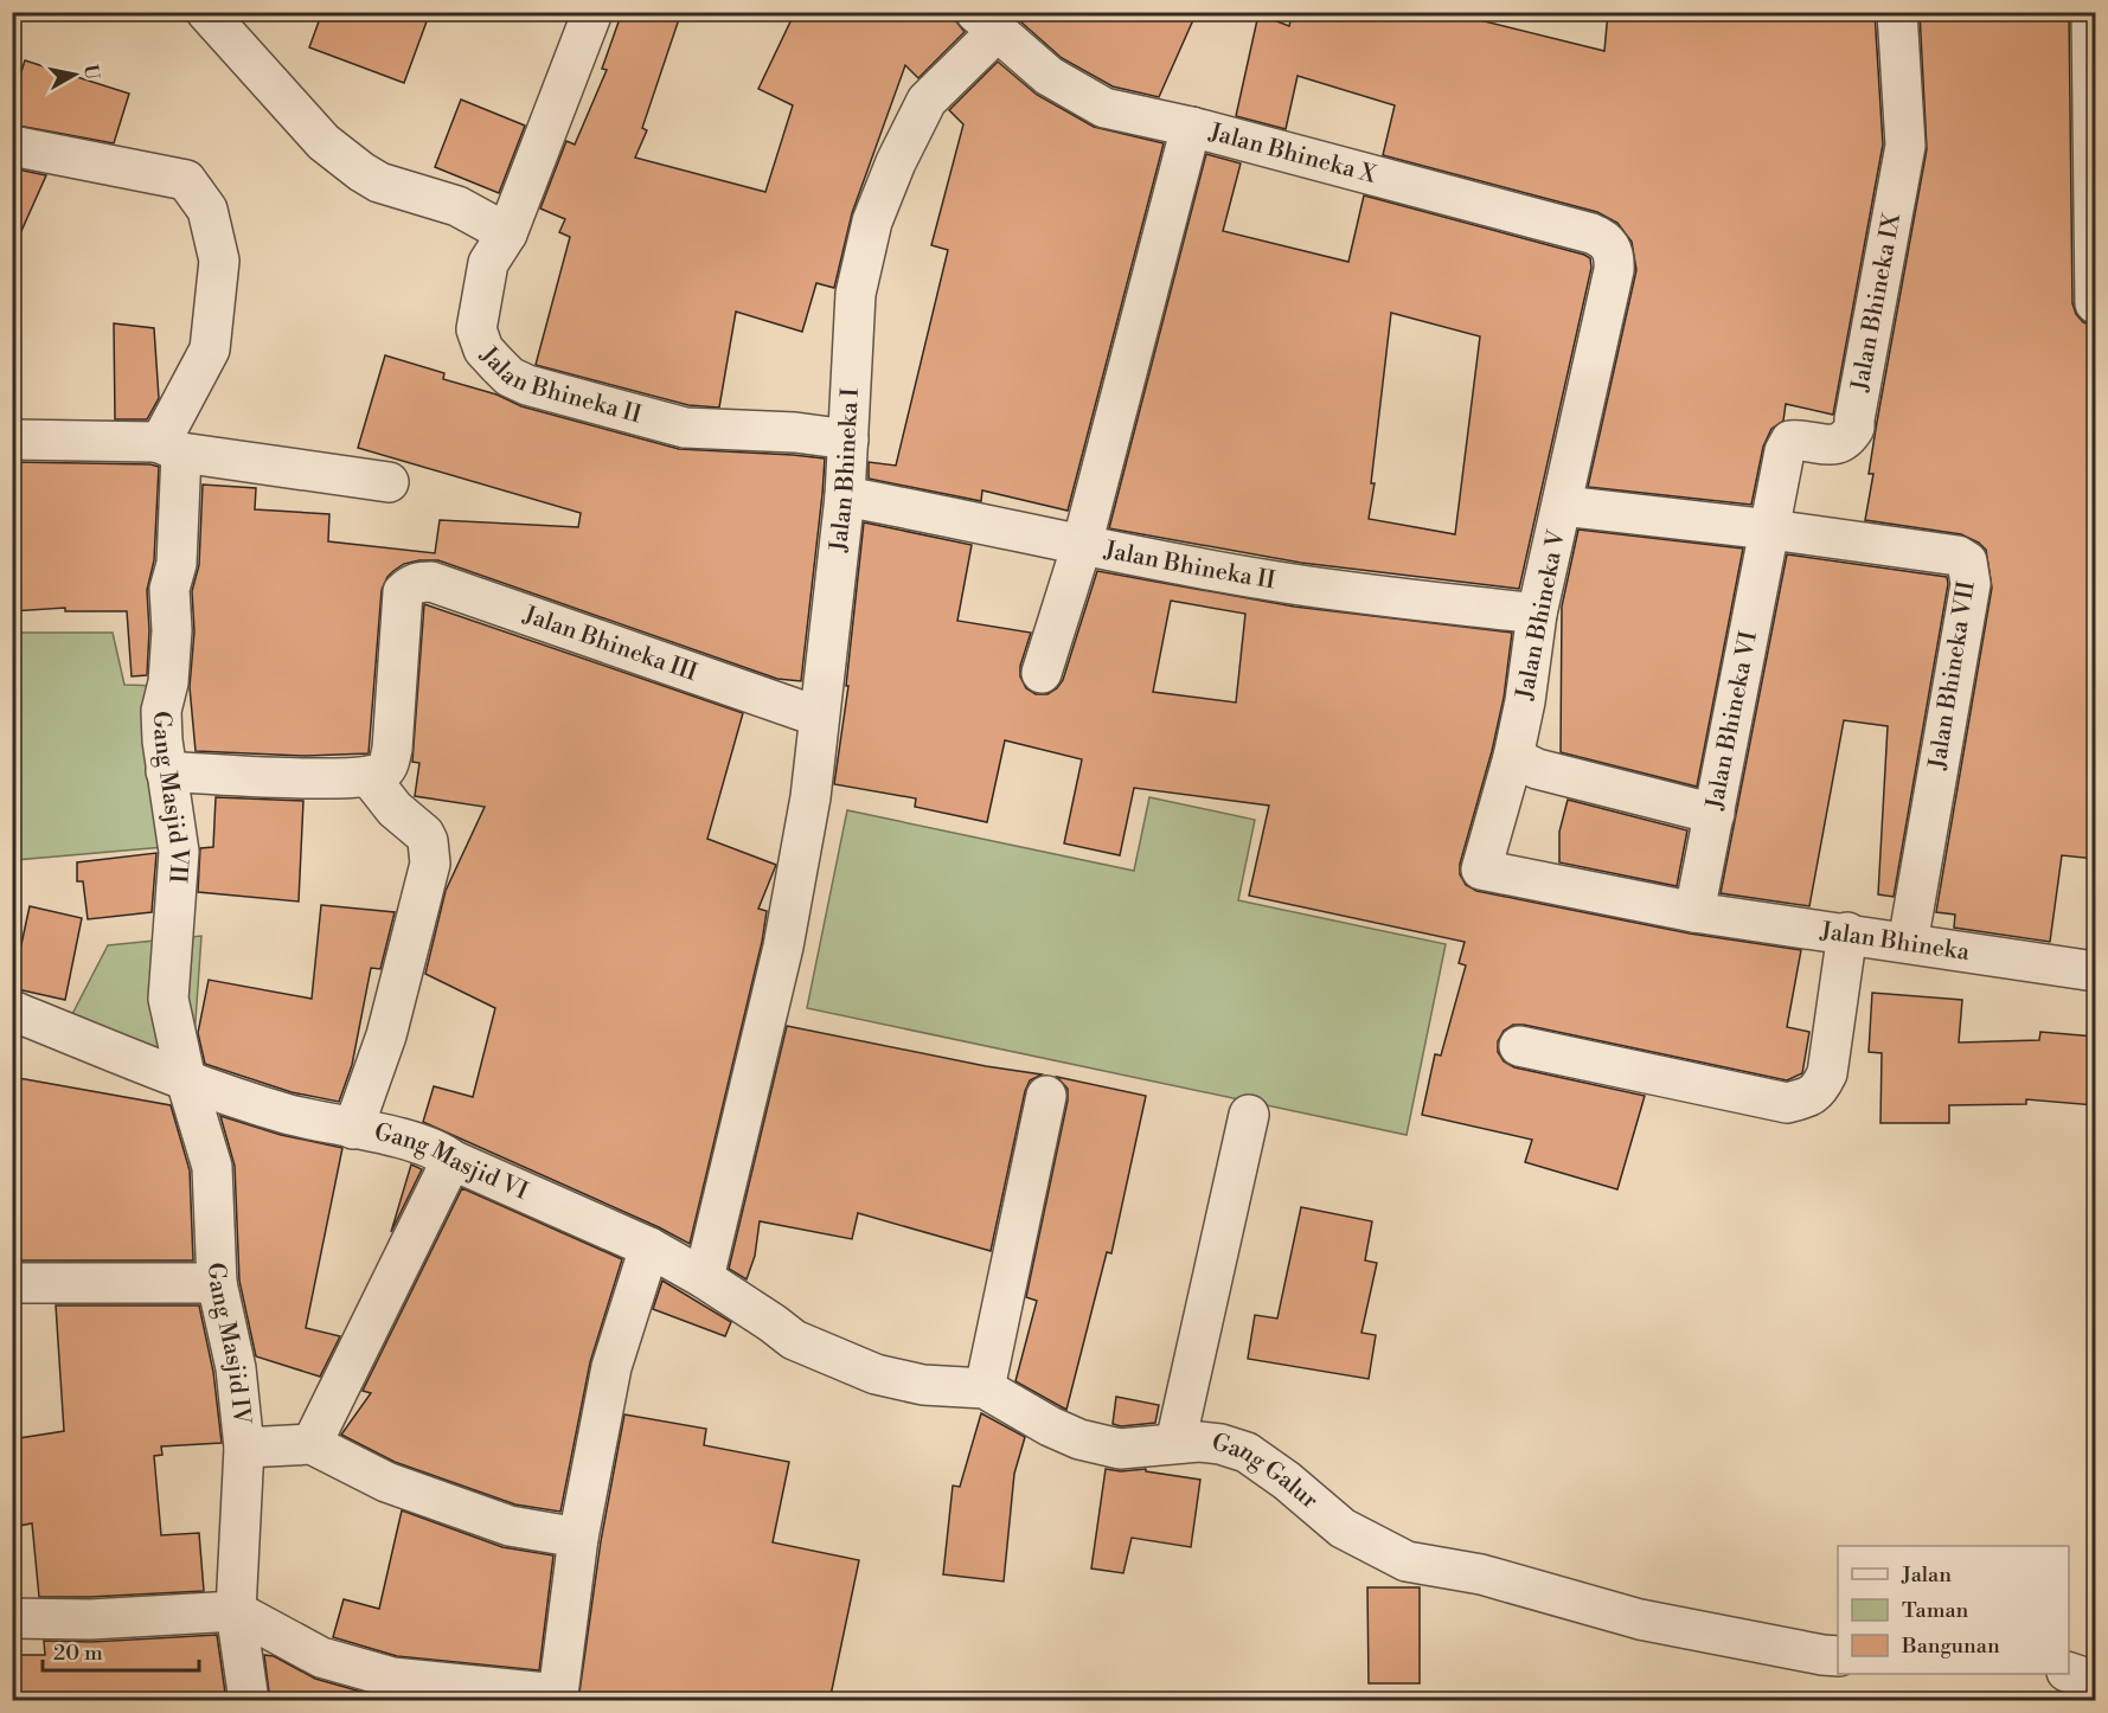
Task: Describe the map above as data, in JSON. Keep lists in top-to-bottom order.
{
  "streets": {
    "street": [
      "Jalan Bhineka X",
      "Jalan Bhineka IX",
      "Jalan Bhineka II",
      "Jalan Bhineka I",
      "Jalan Bhineka V",
      "Jalan Bhineka III",
      "Jalan Bhineka VII",
      "Jalan Bhineka VI",
      "Gang Masjid VII",
      "Jalan Bhineka",
      "Gang Masjid VI",
      "Gang Masjid IV",
      "Gang Galur"
    ]
  },
  "crossings": [
    ["Jalan Bhineka X", "Jalan Bhineka I"],
    ["Jalan Bhineka X", "Jalan Bhineka V"],
    ["Jalan Bhineka IX", "Jalan Bhineka VII"],
    ["Jalan Bhineka IX", "Jalan Bhineka VI"],
    ["Jalan Bhineka II", "Jalan Bhineka I"],
    ["Jalan Bhineka II", "Jalan Bhineka V"],
    ["Jalan Bhineka I", "Jalan Bhineka III"],
    ["Jalan Bhineka I", "Gang Masjid VI"],
    ["Jalan Bhineka I", "Gang Galur"],
    ["Jalan Bhineka V", "Jalan Bhineka VI"],
    ["Jalan Bhineka V", "Jalan Bhineka"],
    ["Jalan Bhineka VII", "Jalan Bhineka VI"],
    ["Jalan Bhineka VII", "Jalan Bhineka"],
    ["Jalan Bhineka VI", "Jalan Bhineka"],
    ["Gang Masjid VII", "Gang Masjid VI"],
    ["Gang Masjid VII", "Gang Masjid IV"],
    ["Gang Masjid VI", "Gang Masjid IV"],
    ["Gang Masjid VI", "Gang Galur"]
  ],
  "legend": ["Jalan", "Taman", "Bangunan"],
  "scale_bar": "20 m",
  "north": "right"
}
